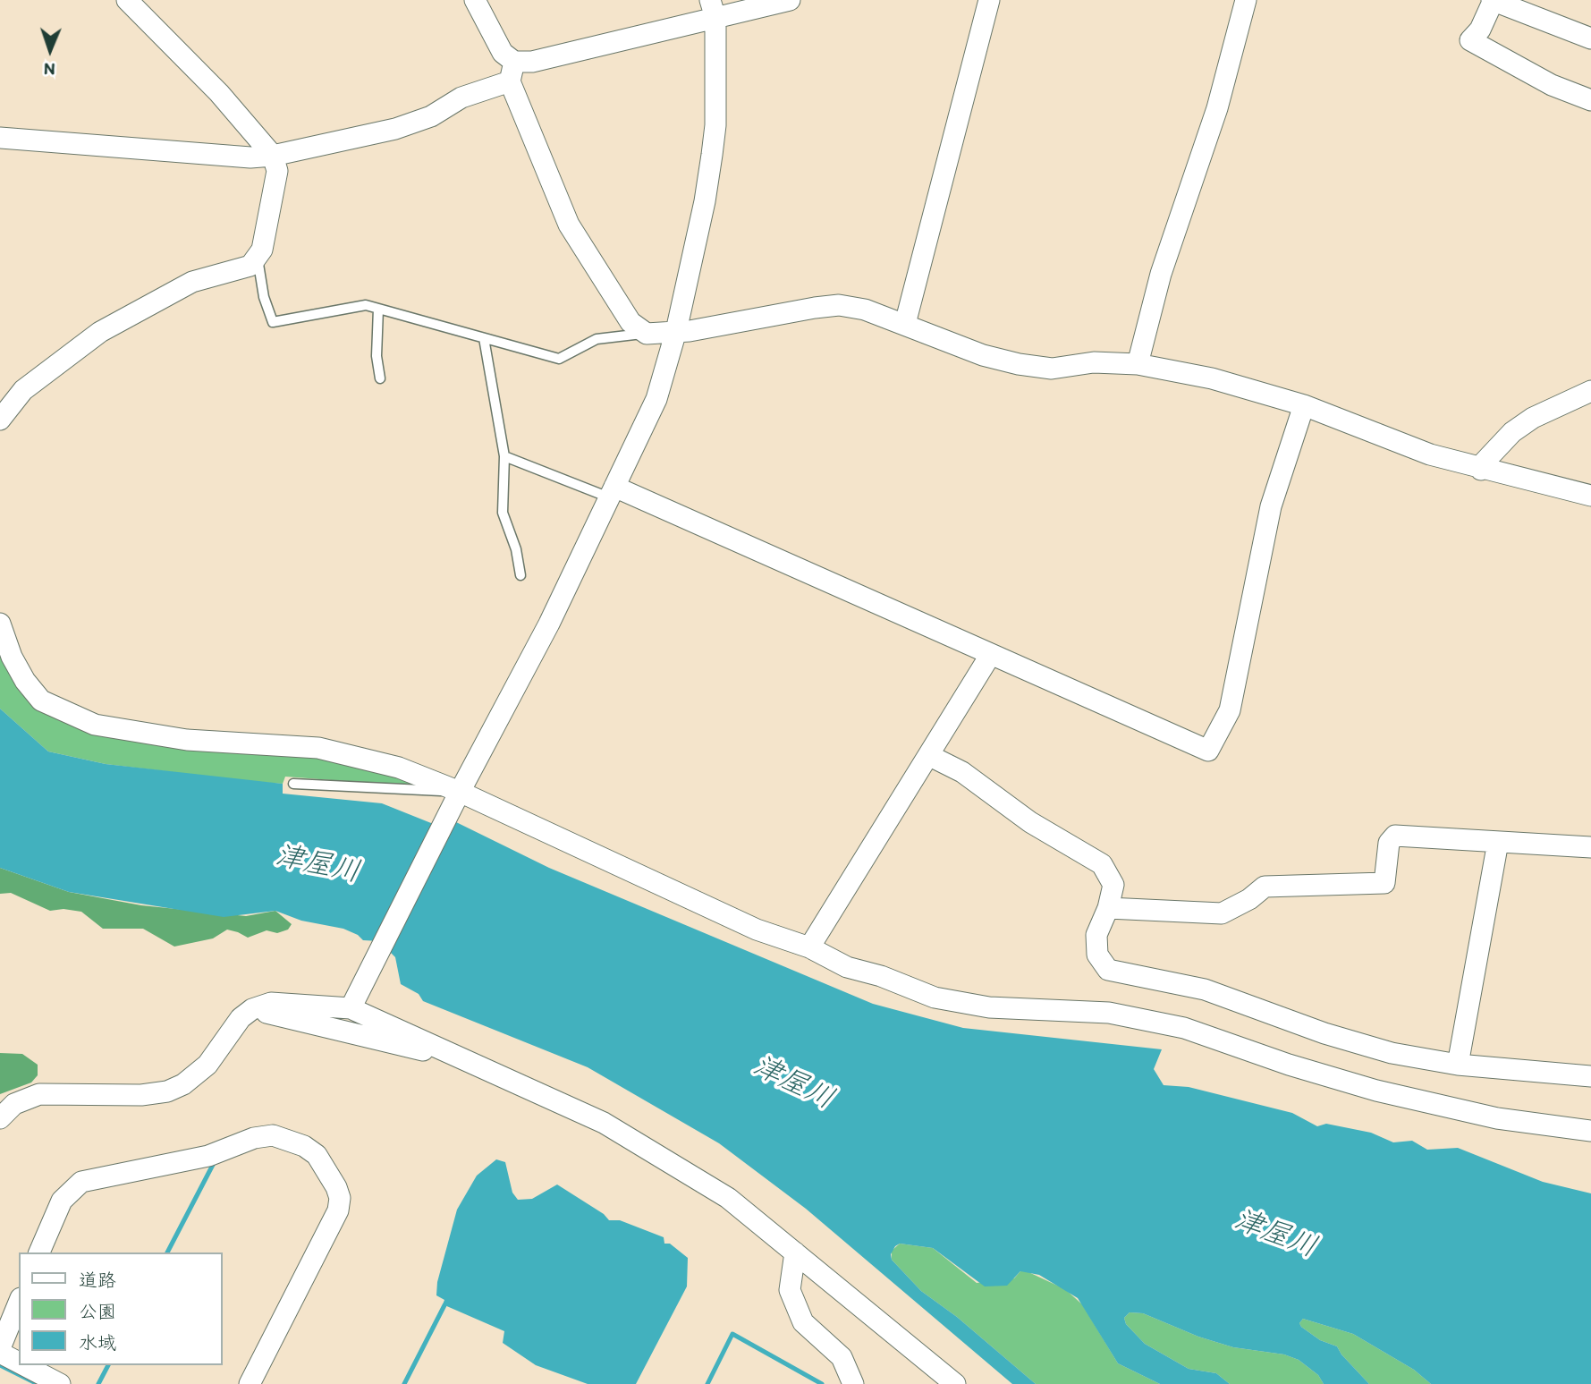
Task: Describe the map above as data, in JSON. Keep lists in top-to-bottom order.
{
  "water": ["津屋川"],
  "legend": ["道路", "公園", "水域"],
  "north": "bottom"
}
